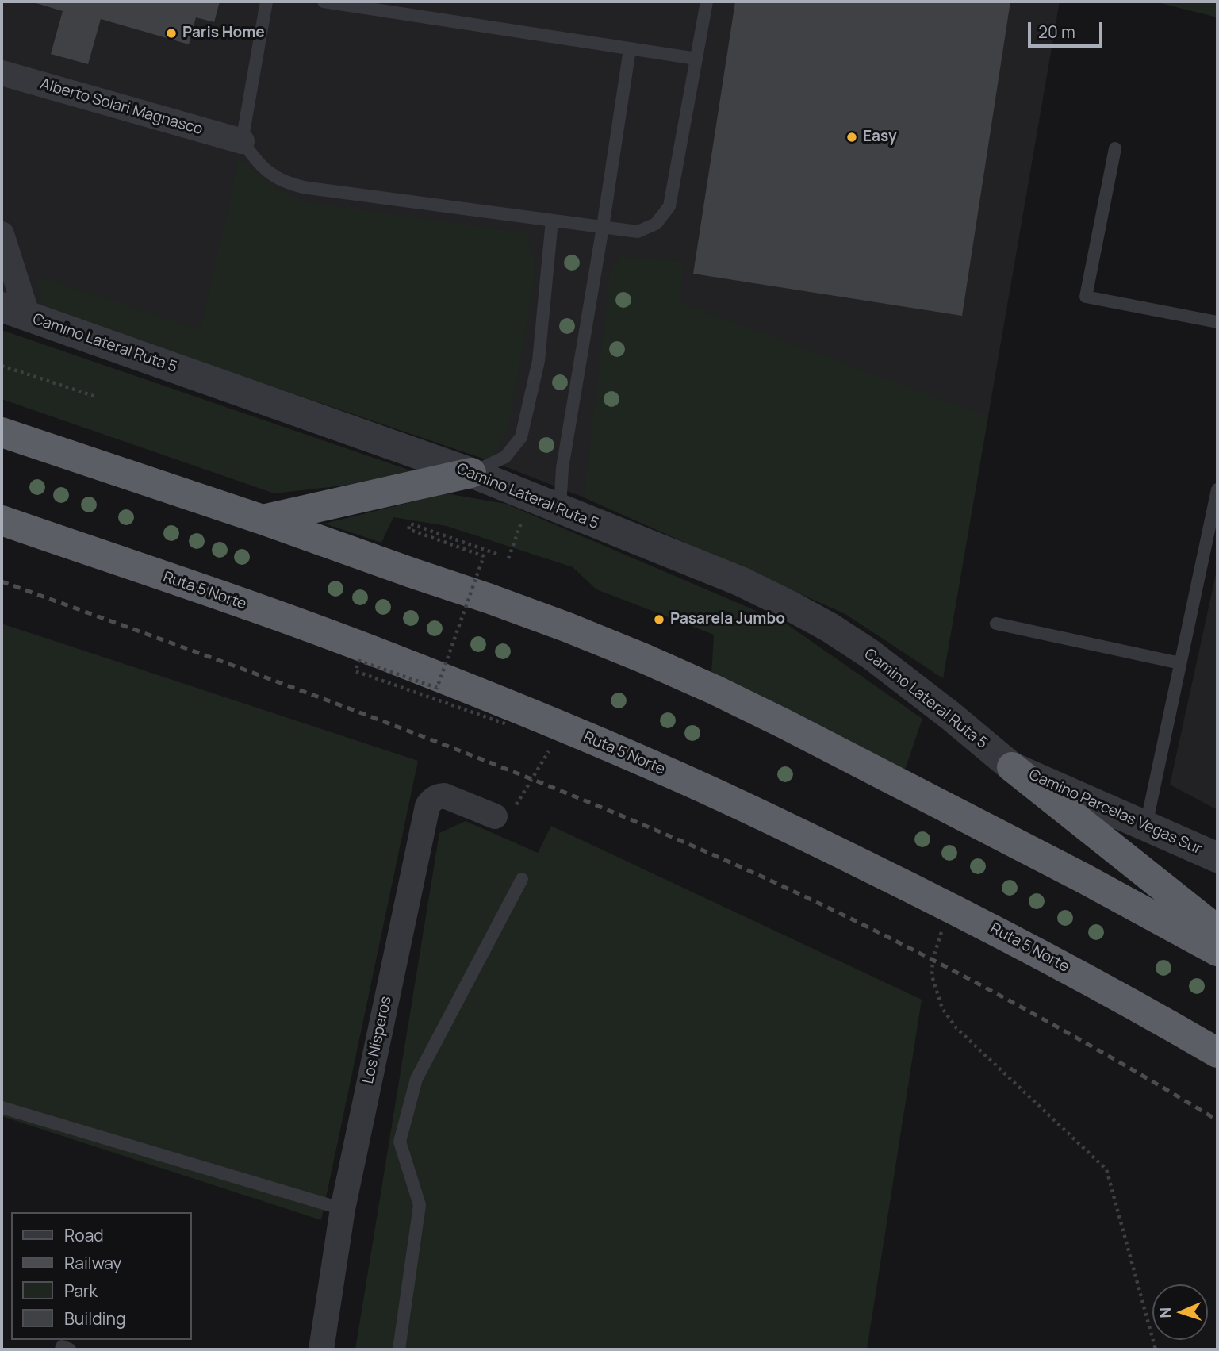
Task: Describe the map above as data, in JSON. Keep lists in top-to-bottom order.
{
  "streets": {
    "highway": ["Ruta 5 Norte"],
    "street": [
      "Alberto Solari Magnasco",
      "Camino Lateral Ruta 5",
      "Camino Parcelas Vegas Sur",
      "Los Nísperos"
    ]
  },
  "crossings": [
    ["Camino Lateral Ruta 5", "Camino Parcelas Vegas Sur"]
  ],
  "places": ["Paris Home", "Easy", "Pasarela Jumbo"],
  "legend": [
    "Road",
    "Railway",
    "Park",
    "Building"
  ],
  "scale_bar": "20 m",
  "north": "left"
}
